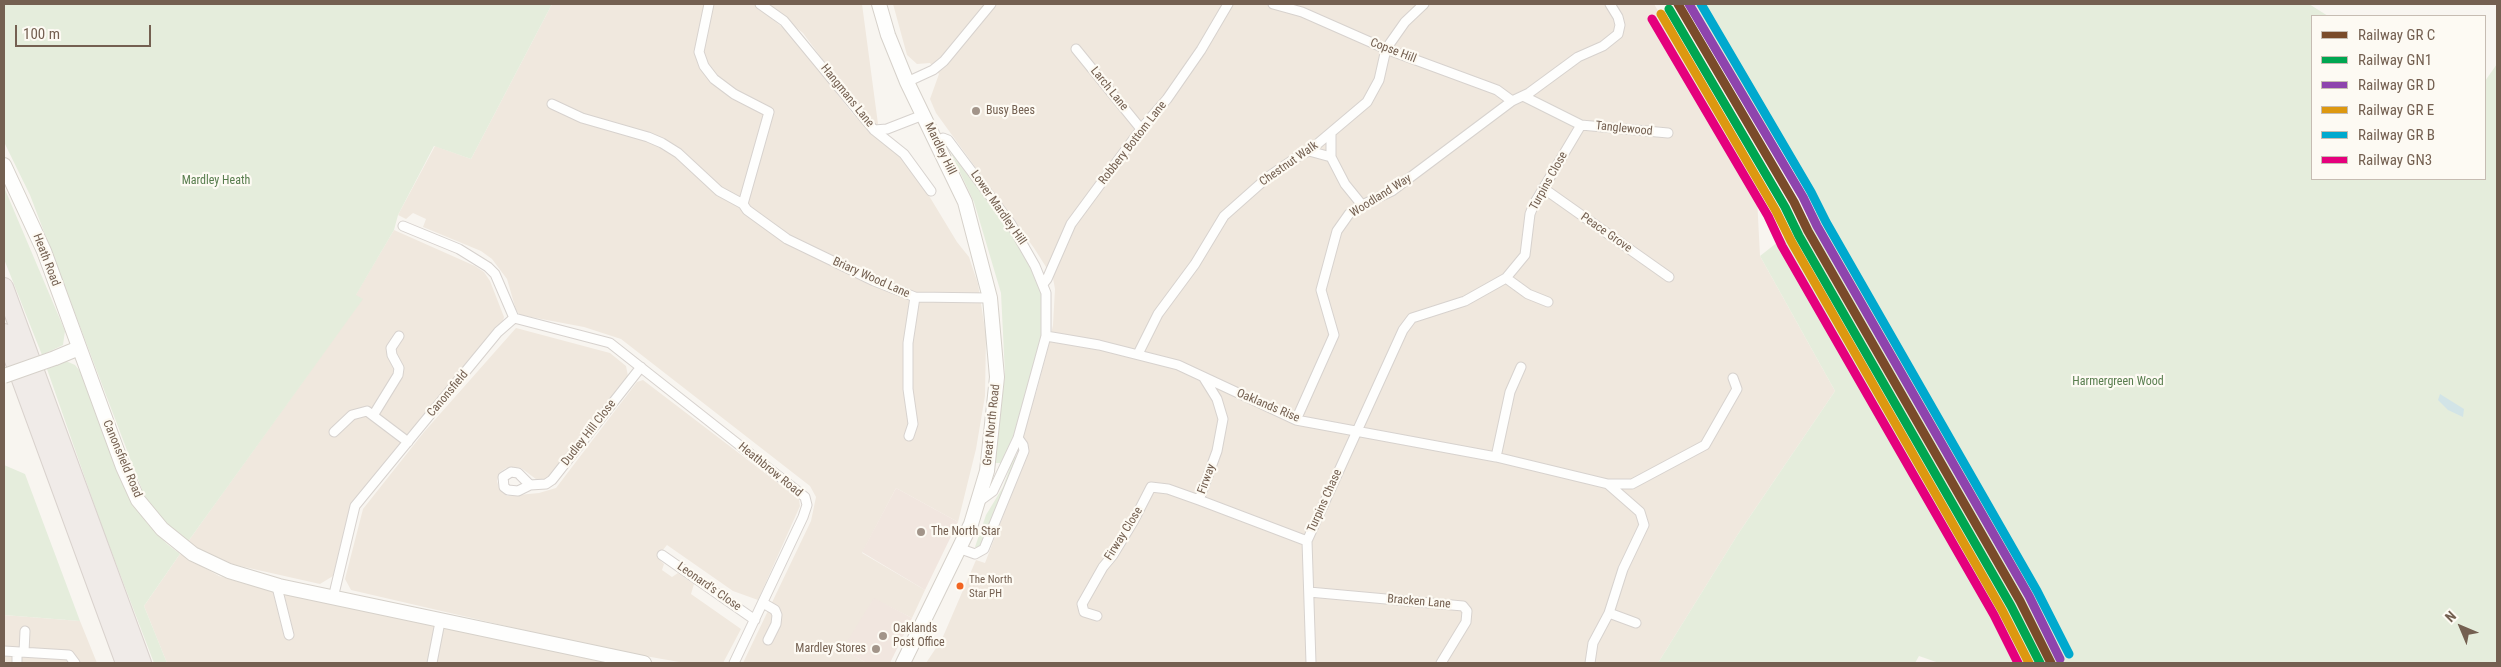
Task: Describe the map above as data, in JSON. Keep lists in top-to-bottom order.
{
  "streets": {
    "street": [
      "Copse Hill",
      "Larch Lane",
      "Hangmans Lane",
      "Tanglewood",
      "Robbery Bottom Lane",
      "Mardley Hill",
      "Chestnut Walk",
      "Turpins Close",
      "Woodland Way",
      "Lower Mardley Hill",
      "Peace Grove",
      "Heath Road",
      "Briary Wood Lane",
      "Canonsfield",
      "Oaklands Rise",
      "Great North Road",
      "Dudley Hill Close",
      "Canonsfield Road",
      "Heathbrow Road",
      "Firway",
      "Turpins Chase",
      "Firway Close",
      "Leonard's Close",
      "Bracken Lane"
    ]
  },
  "crossings": [
    ["Copse Hill", "Chestnut Walk"],
    ["Copse Hill", "Woodland Way"],
    ["Larch Lane", "Robbery Bottom Lane"],
    ["Tanglewood", "Turpins Close"],
    ["Robbery Bottom Lane", "Lower Mardley Hill"],
    ["Mardley Hill", "Lower Mardley Hill"],
    ["Mardley Hill", "Briary Wood Lane"],
    ["Mardley Hill", "Great North Road"],
    ["Chestnut Walk", "Oaklands Rise"],
    ["Turpins Close", "Peace Grove"],
    ["Turpins Close", "Oaklands Rise"],
    ["Turpins Close", "Turpins Chase"],
    ["Woodland Way", "Oaklands Rise"],
    ["Lower Mardley Hill", "Oaklands Rise"],
    ["Lower Mardley Hill", "Great North Road"],
    ["Heath Road", "Canonsfield Road"],
    ["Briary Wood Lane", "Great North Road"],
    ["Canonsfield", "Canonsfield Road"],
    ["Oaklands Rise", "Firway"],
    ["Oaklands Rise", "Turpins Chase"],
    ["Dudley Hill Close", "Heathbrow Road"],
    ["Heathbrow Road", "Leonard's Close"],
    ["Firway", "Turpins Chase"],
    ["Firway", "Firway Close"],
    ["Turpins Chase", "Bracken Lane"]
  ],
  "parks": ["Mardley Heath", "Harmergreen Wood"],
  "places": [
    "Busy Bees",
    "The North Star",
    "The North Star PH",
    "Oaklands Post Office",
    "Mardley Stores"
  ],
  "lines": ["rail line GN1", "rail line GN3"],
  "legend": [
    "Railway GR C",
    "Railway GN1",
    "Railway GR D",
    "Railway GR E",
    "Railway GR B",
    "Railway GN3"
  ],
  "scale_bar": "100 m",
  "north": "top left"
}
